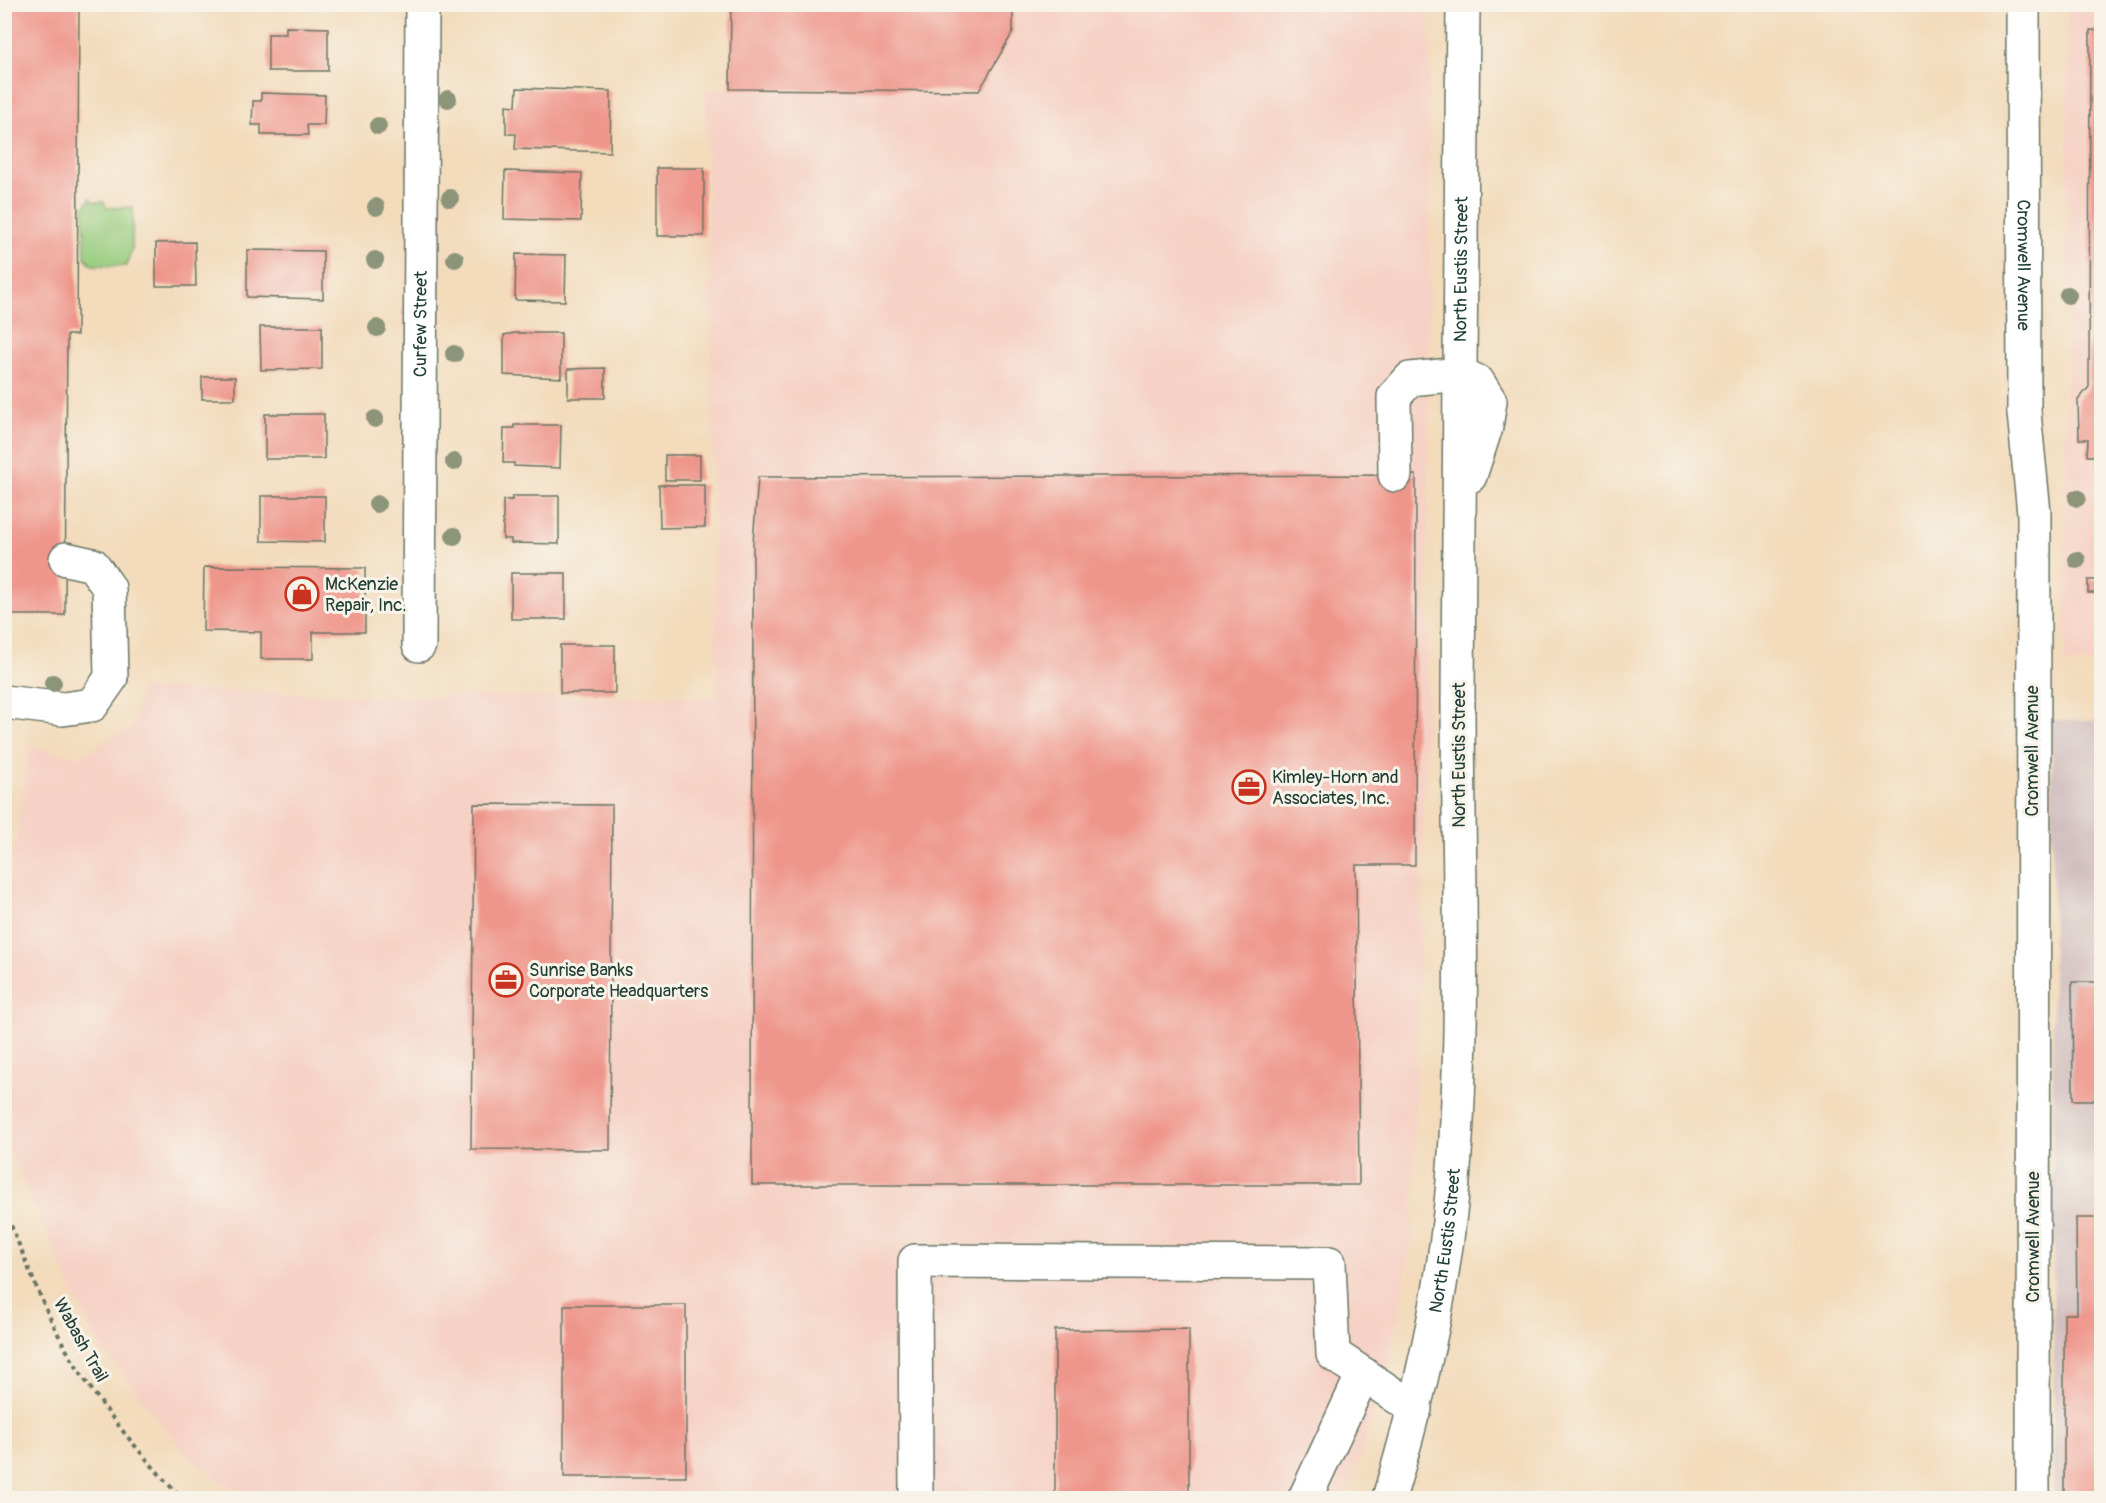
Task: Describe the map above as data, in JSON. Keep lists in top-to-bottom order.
{
  "streets": {
    "street": ["Cromwell Avenue", "North Eustis Street", "Curfew Street"],
    "path": ["Wabash Trail"]
  },
  "places": {
    "shop": ["McKenzie Repair, Inc."],
    "office": ["Kimley-Horn and Associates, Inc.", "Sunrise Banks Corporate Headquarters"]
  }
}
